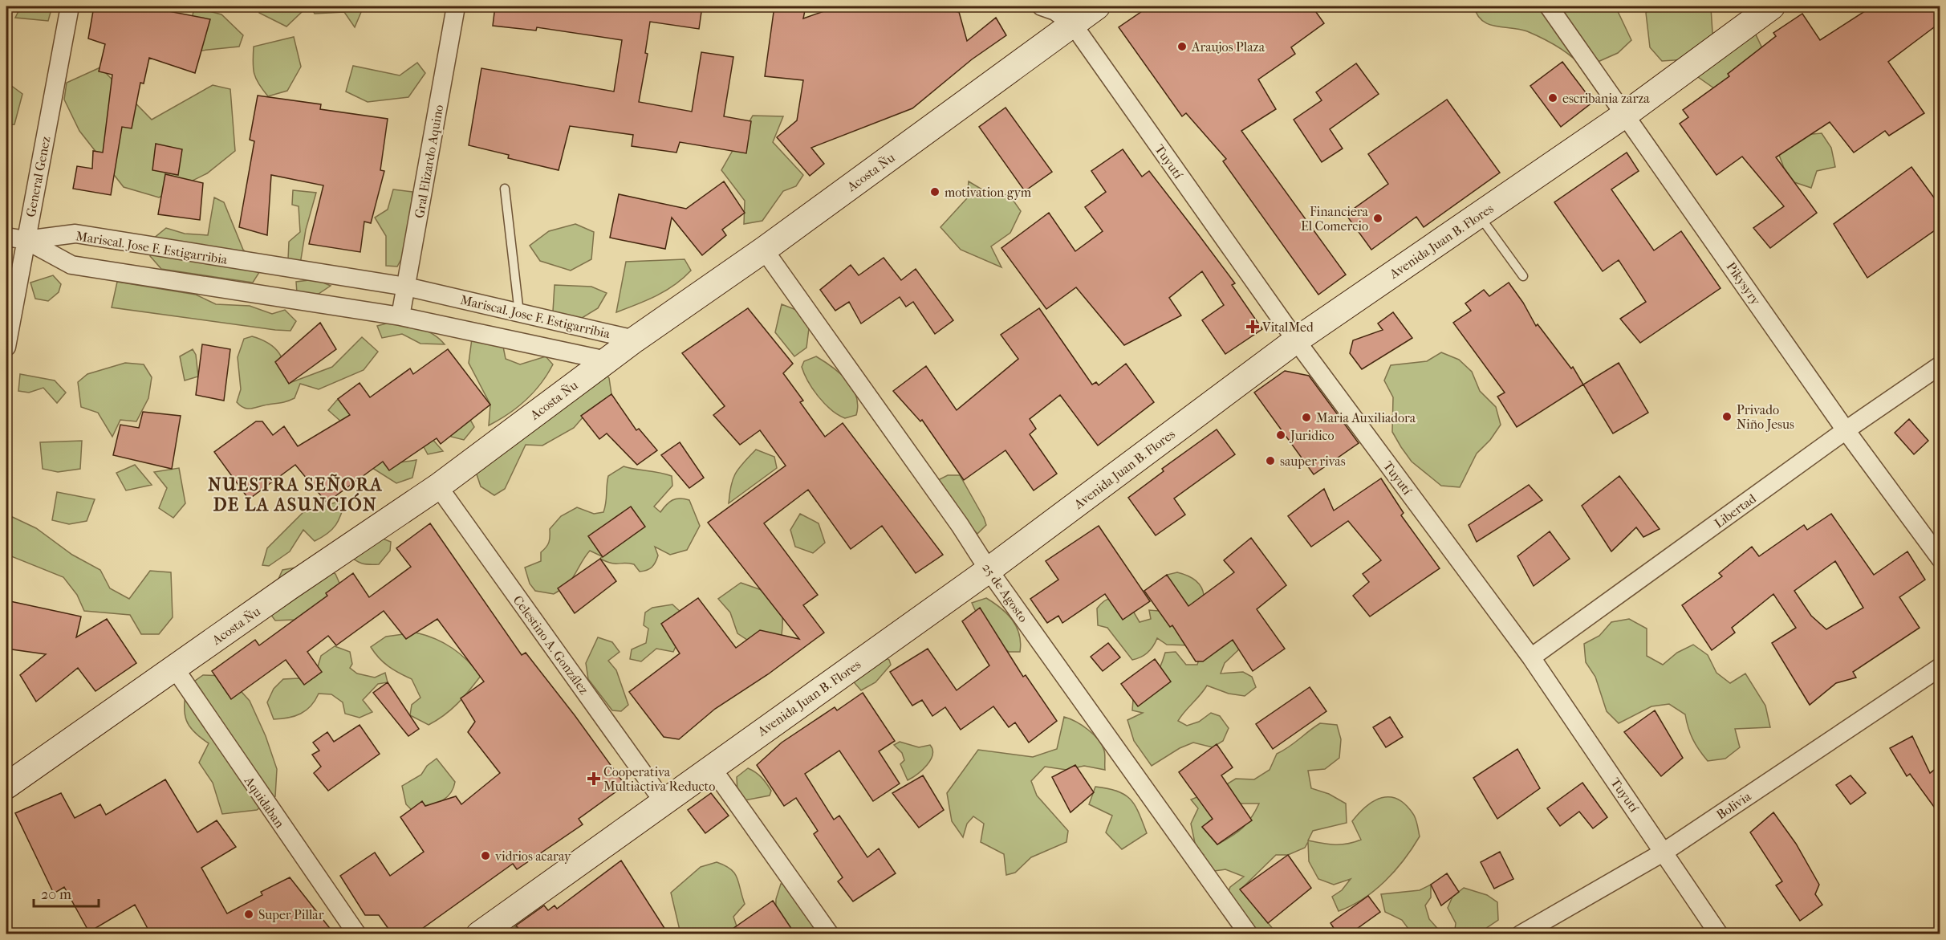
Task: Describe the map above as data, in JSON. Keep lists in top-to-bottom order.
{
  "streets": {
    "street": [
      "Gral Elizardo Aquino",
      "Tuyutí",
      "Acosta Ñu",
      "General Genez",
      "Avenida Juan B. Flores",
      "Mariscal. Jose F. Estigarribia",
      "Pikysyry",
      "Libertad",
      "25 de Agosto",
      "Celestino A. González",
      "Aquidaban",
      "Bolivia"
    ]
  },
  "crossings": [
    ["Gral Elizardo Aquino", "Mariscal. Jose F. Estigarribia"],
    ["Tuyutí", "Acosta Ñu"],
    ["Tuyutí", "Avenida Juan B. Flores"],
    ["Tuyutí", "Libertad"],
    ["Tuyutí", "Bolivia"],
    ["Acosta Ñu", "Mariscal. Jose F. Estigarribia"],
    ["Acosta Ñu", "25 de Agosto"],
    ["Acosta Ñu", "Celestino A. González"],
    ["Acosta Ñu", "Aquidaban"],
    ["General Genez", "Mariscal. Jose F. Estigarribia"],
    ["Avenida Juan B. Flores", "Pikysyry"],
    ["Avenida Juan B. Flores", "25 de Agosto"],
    ["Avenida Juan B. Flores", "Celestino A. González"],
    ["Pikysyry", "Libertad"]
  ],
  "districts": ["NUESTRA SEÑORA DE LA ASUNCIÓN"],
  "places": {
    "other": [
      "Araujos Plaza",
      "escribania zarza",
      "motivation gym",
      "Financiera El Comercio",
      "Privado Niño Jesus",
      "Maria Auxiliadora",
      "Juridico",
      "sauper rivas",
      "vidrios acaray",
      "Super Pillar"
    ],
    "health": ["VitalMed", "Cooperativa Multiactiva Reducto"]
  },
  "scale_bar": "20 m"
}
